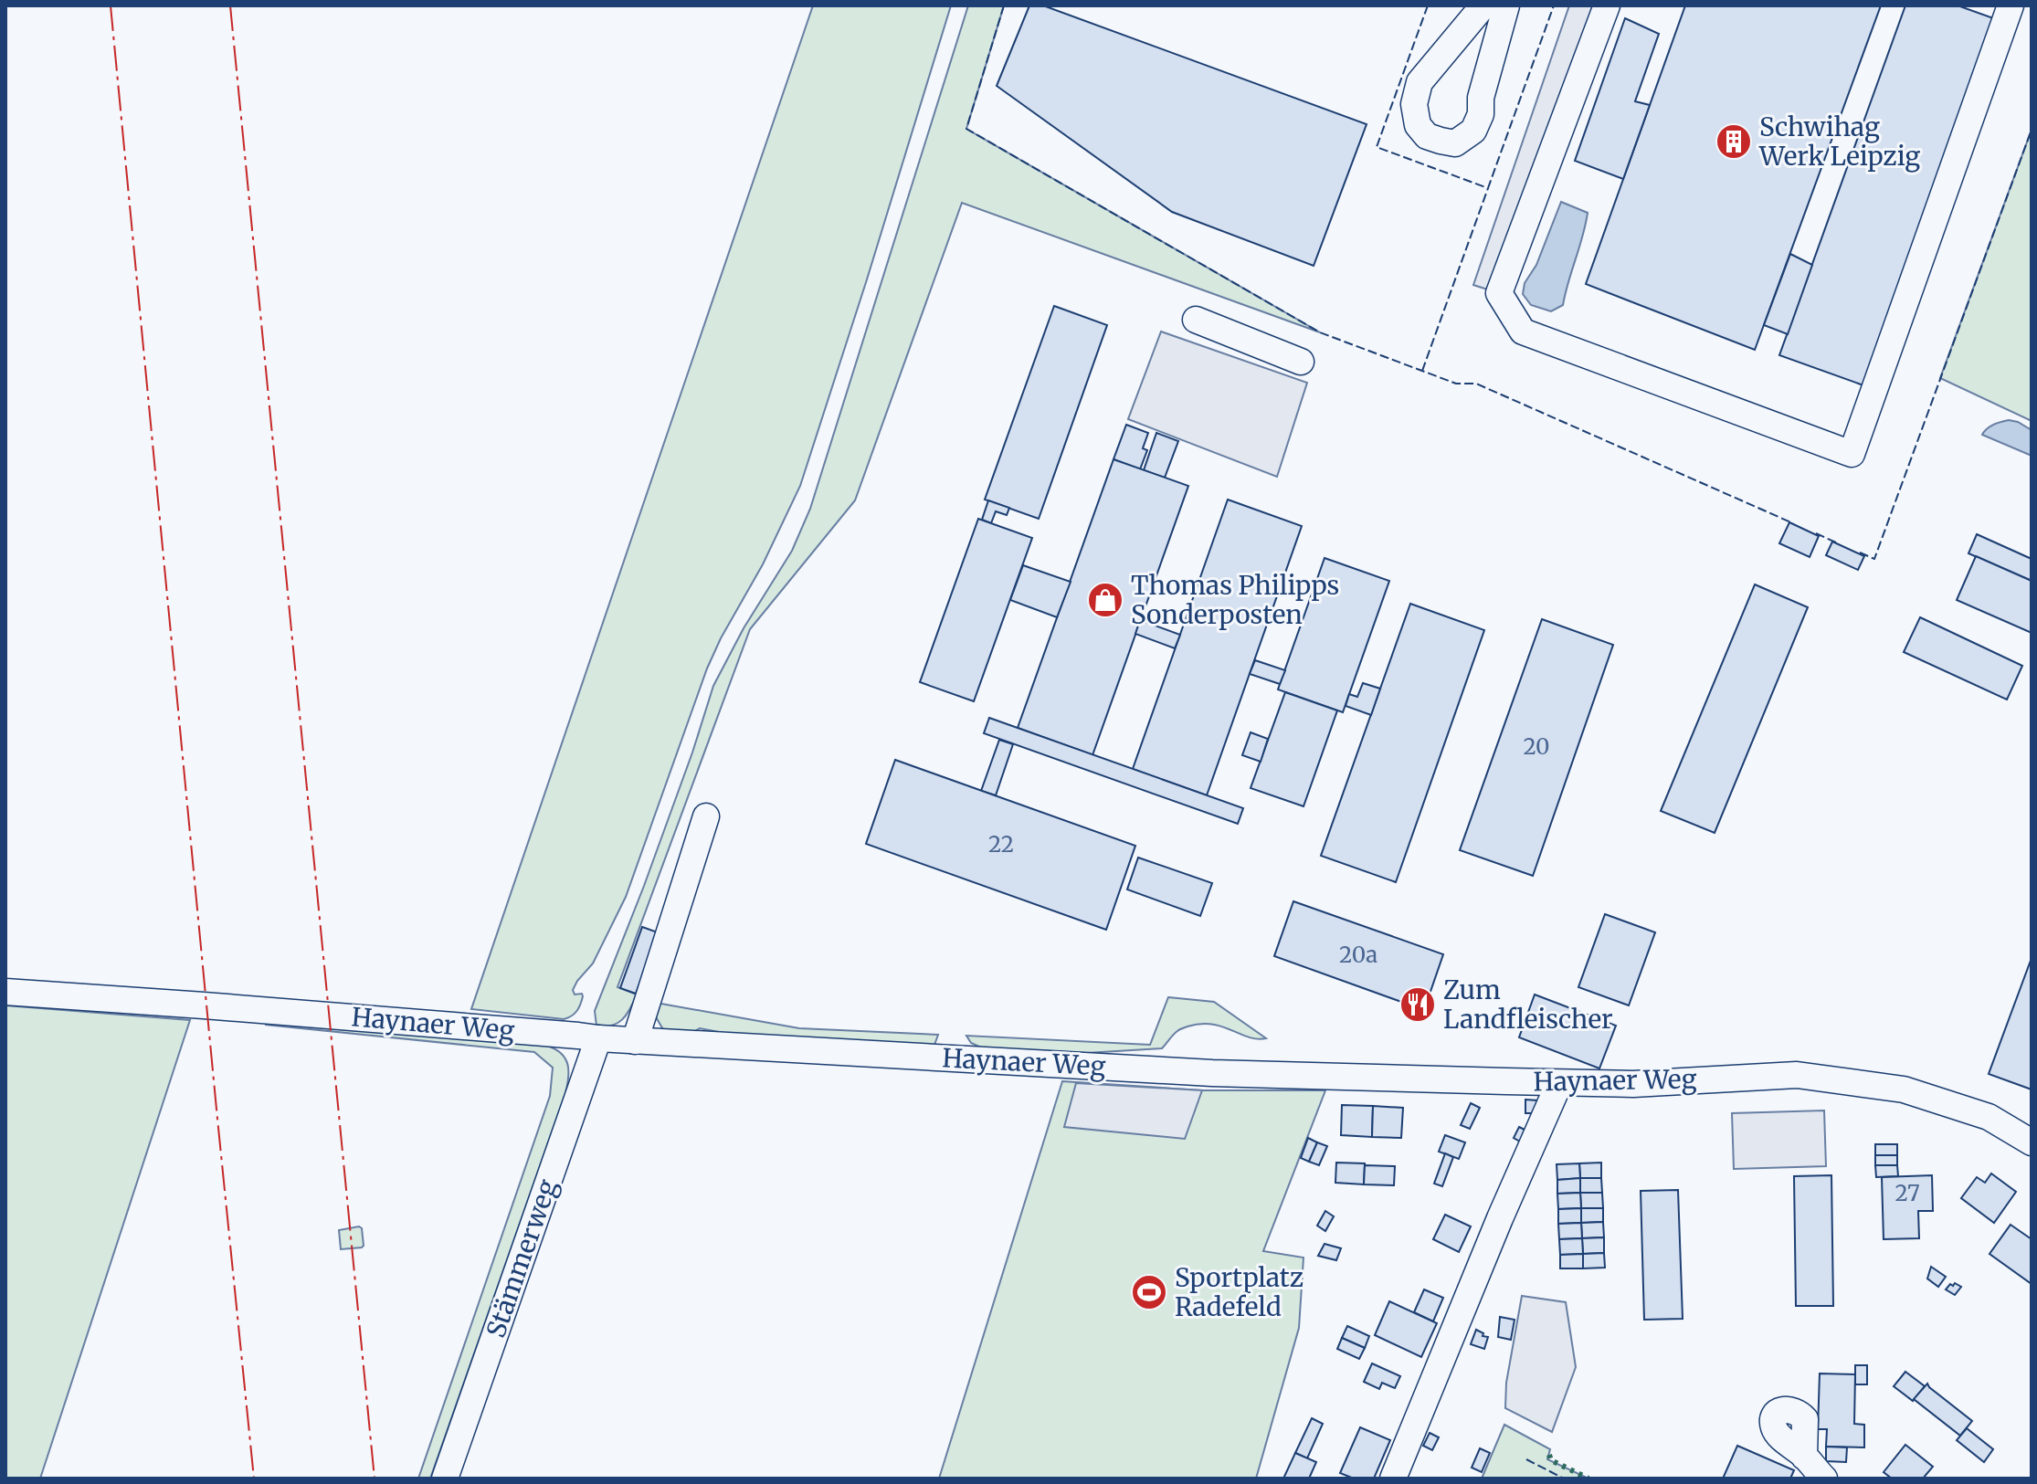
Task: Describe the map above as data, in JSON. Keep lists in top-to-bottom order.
{
  "streets": {
    "street": ["Haynaer Weg", "Stämmerweg"]
  },
  "crossings": [
    ["Haynaer Weg", "Stämmerweg"]
  ],
  "places": {
    "building": ["Schwihag Werk Leipzig"],
    "shop": ["Thomas Philipps Sonderposten"],
    "restaurant": ["Zum Landfleischer"],
    "sports": ["Sportplatz Radefeld"]
  },
  "house_numbers": [
    "20",
    "22",
    "20a",
    "27"
  ]
}
